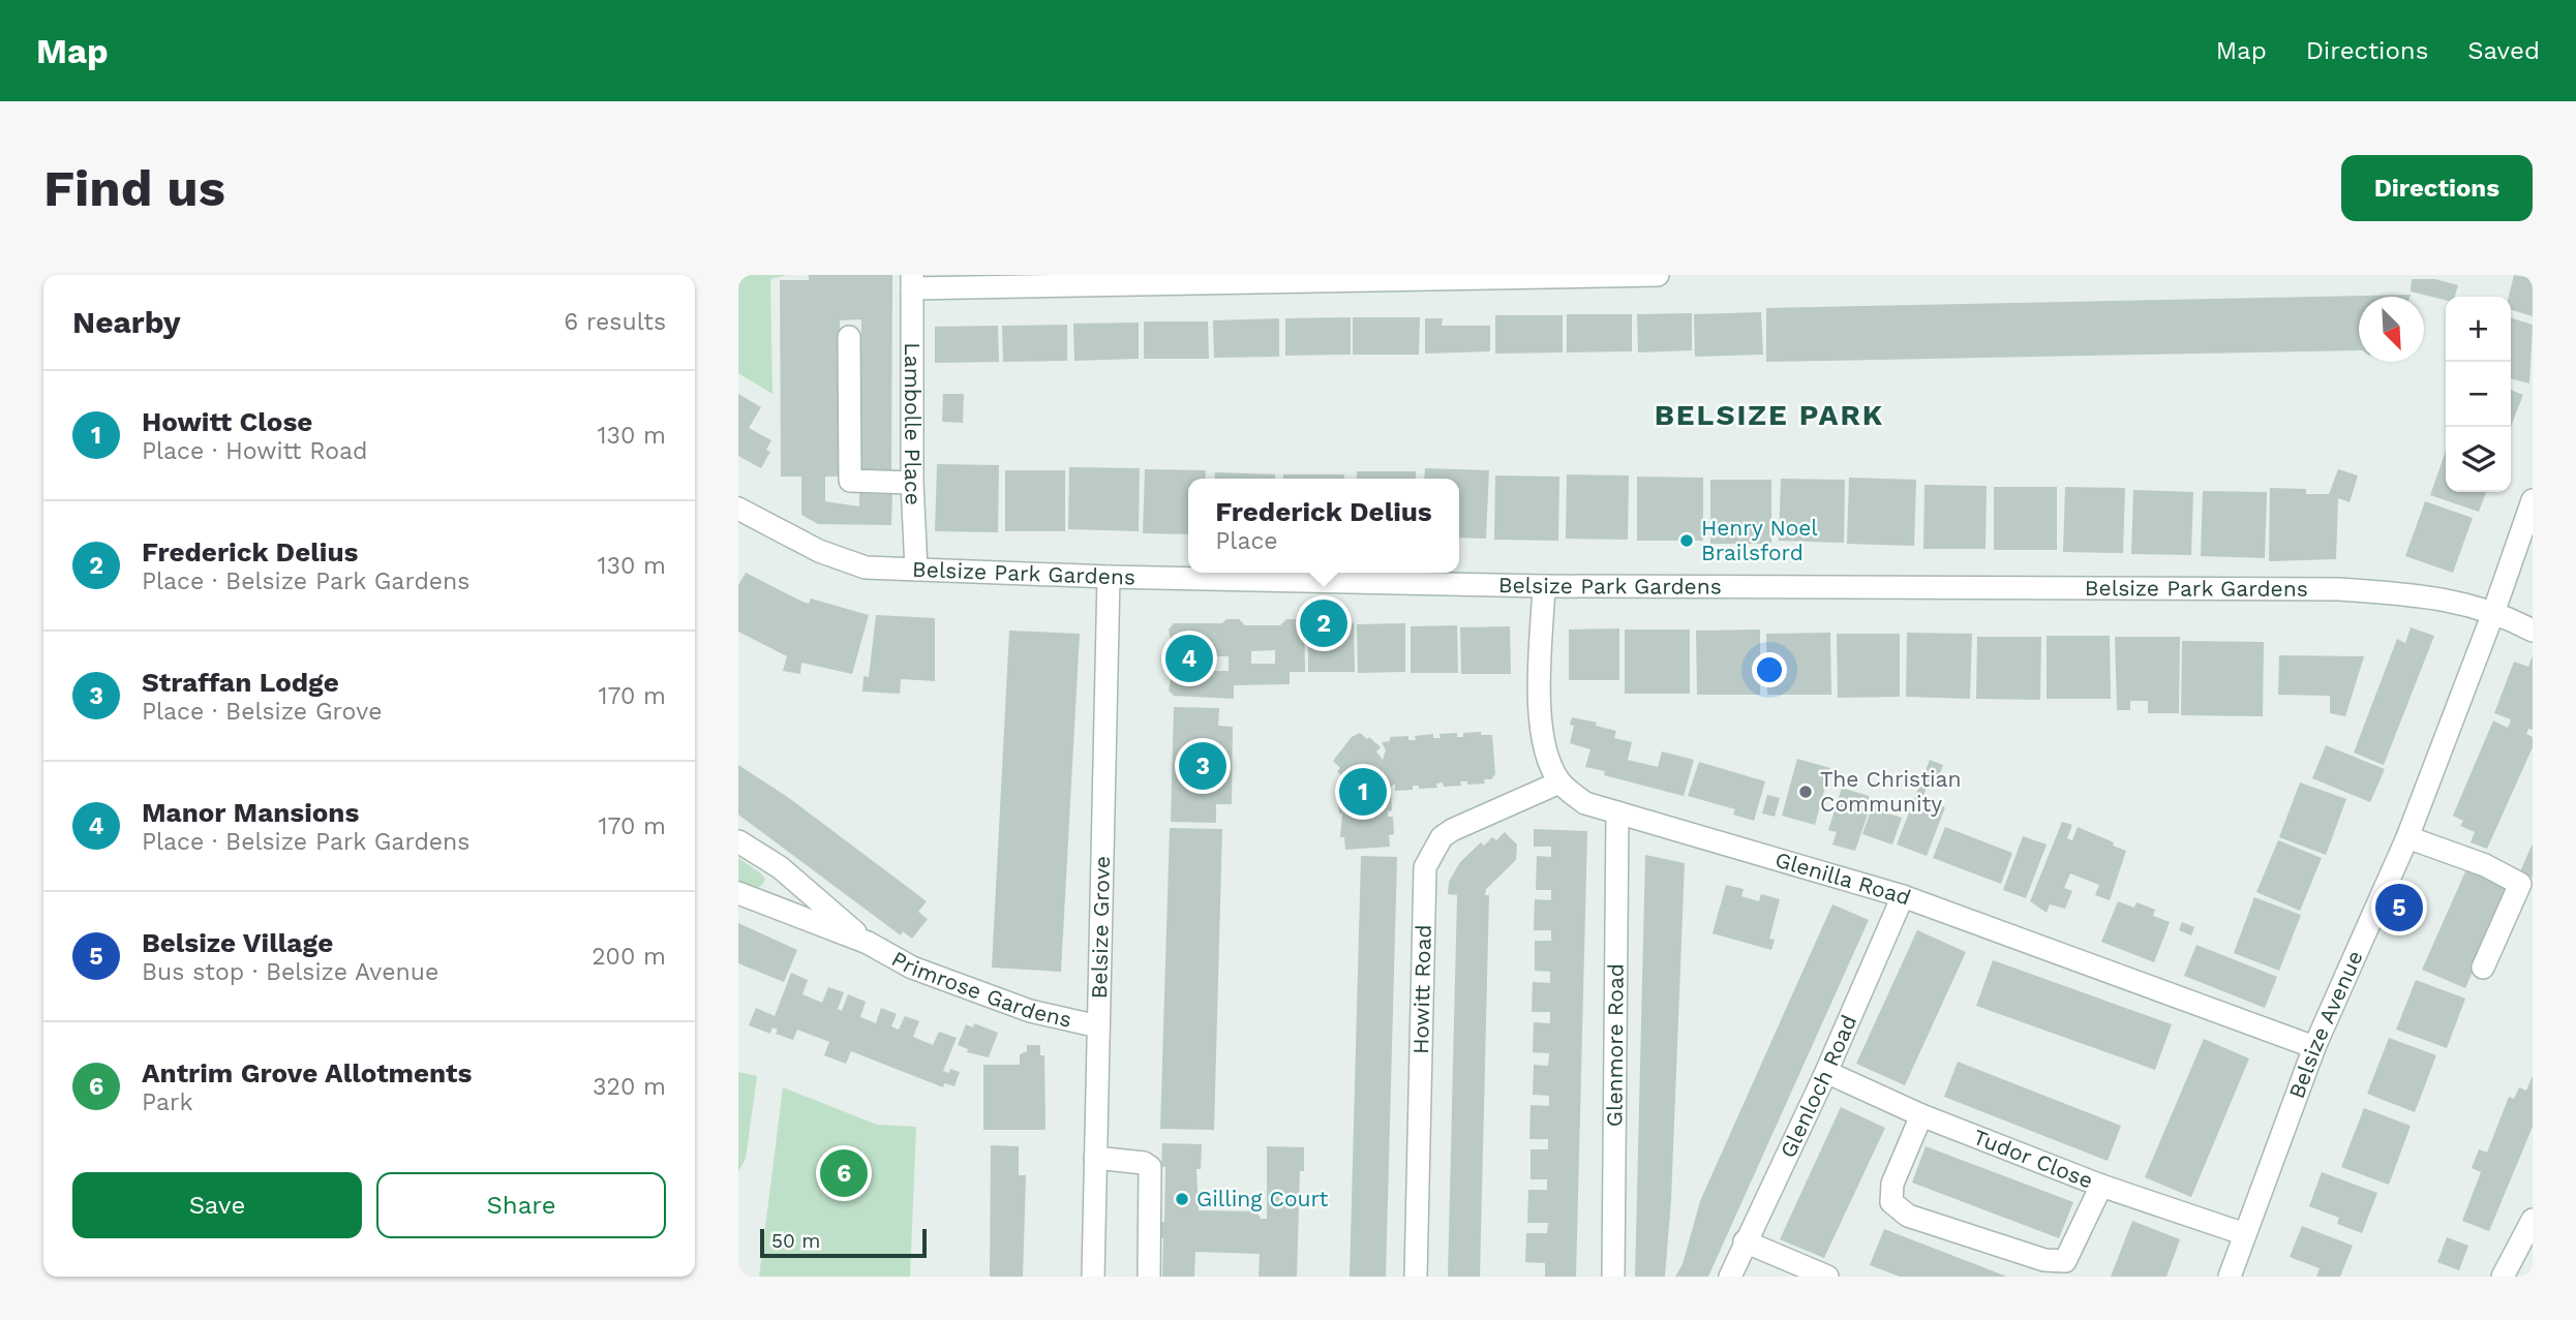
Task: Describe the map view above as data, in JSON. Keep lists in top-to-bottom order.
{
  "streets": {
    "street": [
      "Lambolle Place",
      "Belsize Park Gardens",
      "Glenilla Road",
      "Belsize Grove",
      "Primrose Gardens",
      "Howitt Road",
      "Belsize Avenue",
      "Glenmore Road",
      "Glenloch Road",
      "Tudor Close"
    ]
  },
  "crossings": [
    ["Lambolle Place", "Belsize Park Gardens"],
    ["Belsize Park Gardens", "Belsize Grove"],
    ["Belsize Park Gardens", "Belsize Avenue"],
    ["Glenilla Road", "Howitt Road"],
    ["Glenilla Road", "Belsize Avenue"],
    ["Glenilla Road", "Glenmore Road"],
    ["Glenilla Road", "Glenloch Road"],
    ["Belsize Grove", "Primrose Gardens"],
    ["Belsize Avenue", "Tudor Close"],
    ["Glenloch Road", "Tudor Close"]
  ],
  "districts": ["BELSIZE PARK"],
  "places": ["Henry Noel Brailsford", "The Christian Community", "Gilling Court"],
  "scale_bar": "50 m",
  "north": "bottom right",
  "page": {
    "header": "Map",
    "nav": ["Map", "Directions", "Saved"],
    "buttons": [
      "Directions",
      ["Save", "Share"]
    ],
    "title": "Find us",
    "heading": ["Nearby", "6 results"],
    "map_buttons": ["+", "−"],
    "list": [
      {
        "mark": "1",
        "name": "Howitt Close",
        "note": "Place · Howitt Road",
        "value": "130 m"
      },
      {
        "mark": "2",
        "name": "Frederick Delius",
        "note": "Place · Belsize Park Gardens",
        "value": "130 m"
      },
      {
        "mark": "3",
        "name": "Straffan Lodge",
        "note": "Place · Belsize Grove",
        "value": "170 m"
      },
      {
        "mark": "4",
        "name": "Manor Mansions",
        "note": "Place · Belsize Park Gardens",
        "value": "170 m"
      },
      {
        "mark": "5",
        "name": "Belsize Village",
        "note": "Bus stop · Belsize Avenue",
        "value": "200 m"
      },
      {
        "mark": "6",
        "name": "Antrim Grove Allotments",
        "note": "Park",
        "value": "320 m"
      }
    ],
    "popup": ["Frederick Delius", "Place"],
    "pins": [
      "2",
      "4",
      "3",
      "1",
      "5",
      "6"
    ],
    "scale": "50 m"
  }
}
